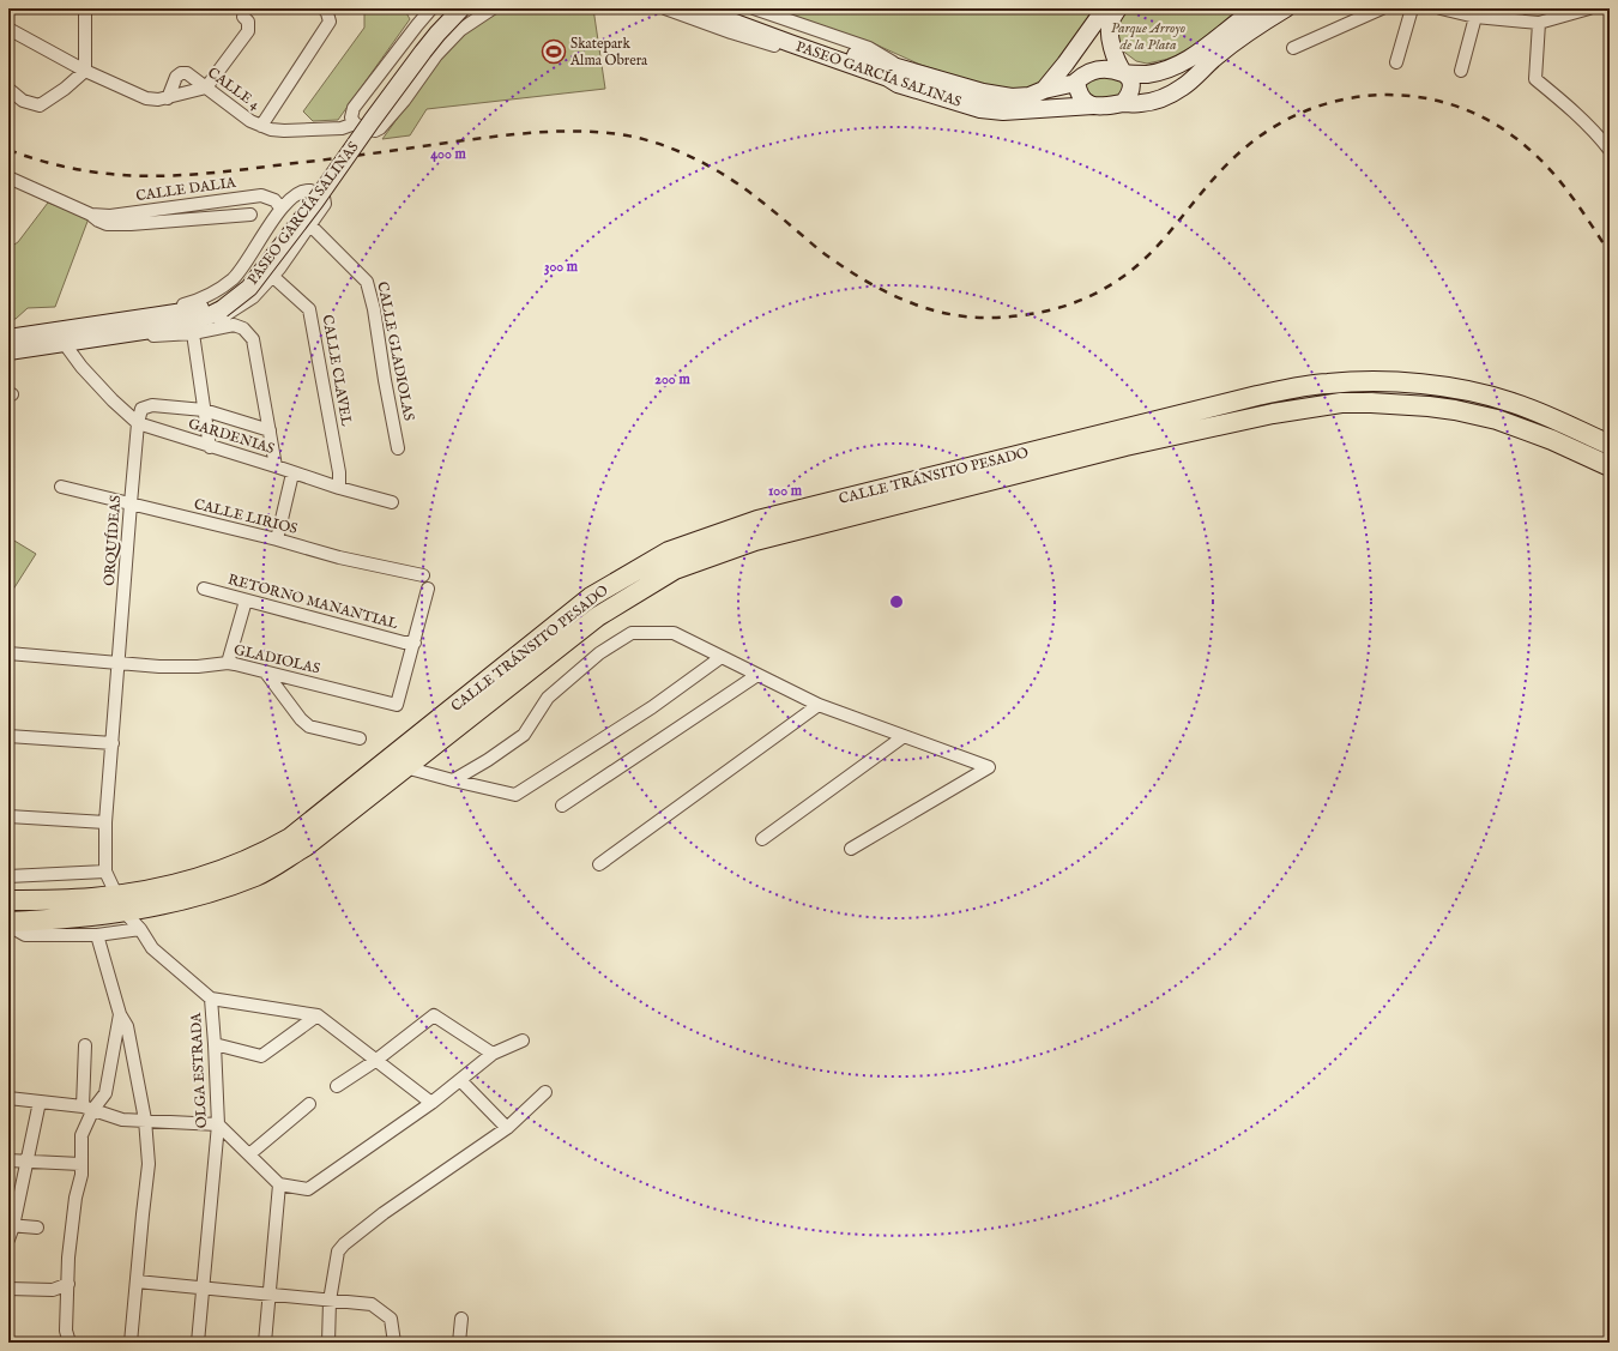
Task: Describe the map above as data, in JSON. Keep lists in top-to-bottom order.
{
  "streets": {
    "main road": ["PASEO GARCÍA SALINAS", "CALLE TRÁNSITO PESADO"],
    "street": [
      "CALLE 4",
      "CALLE DALIA",
      "CALLE GLADIOLAS",
      "CALLE CLAVEL",
      "GARDENIAS",
      "CALLE LIRIOS",
      "ORQUÍDEAS",
      "RETORNO MANANTIAL",
      "GLADIOLAS",
      "OLGA ESTRADA"
    ]
  },
  "crossings": [
    ["PASEO GARCÍA SALINAS", "GARDENIAS"],
    ["CALLE CLAVEL", "GARDENIAS"],
    ["GARDENIAS", "ORQUÍDEAS"],
    ["CALLE TRÁNSITO PESADO", "OLGA ESTRADA"],
    ["CALLE LIRIOS", "ORQUÍDEAS"],
    ["ORQUÍDEAS", "GLADIOLAS"],
    ["ORQUÍDEAS", "OLGA ESTRADA"],
    ["RETORNO MANANTIAL", "GLADIOLAS"]
  ],
  "parks": ["Parque Arroyo de la Plata"],
  "places": {
    "sports": ["Skatepark Alma Obrera"]
  },
  "rings": [
    "400 m",
    "300 m",
    "200 m",
    "100 m"
  ]
}
